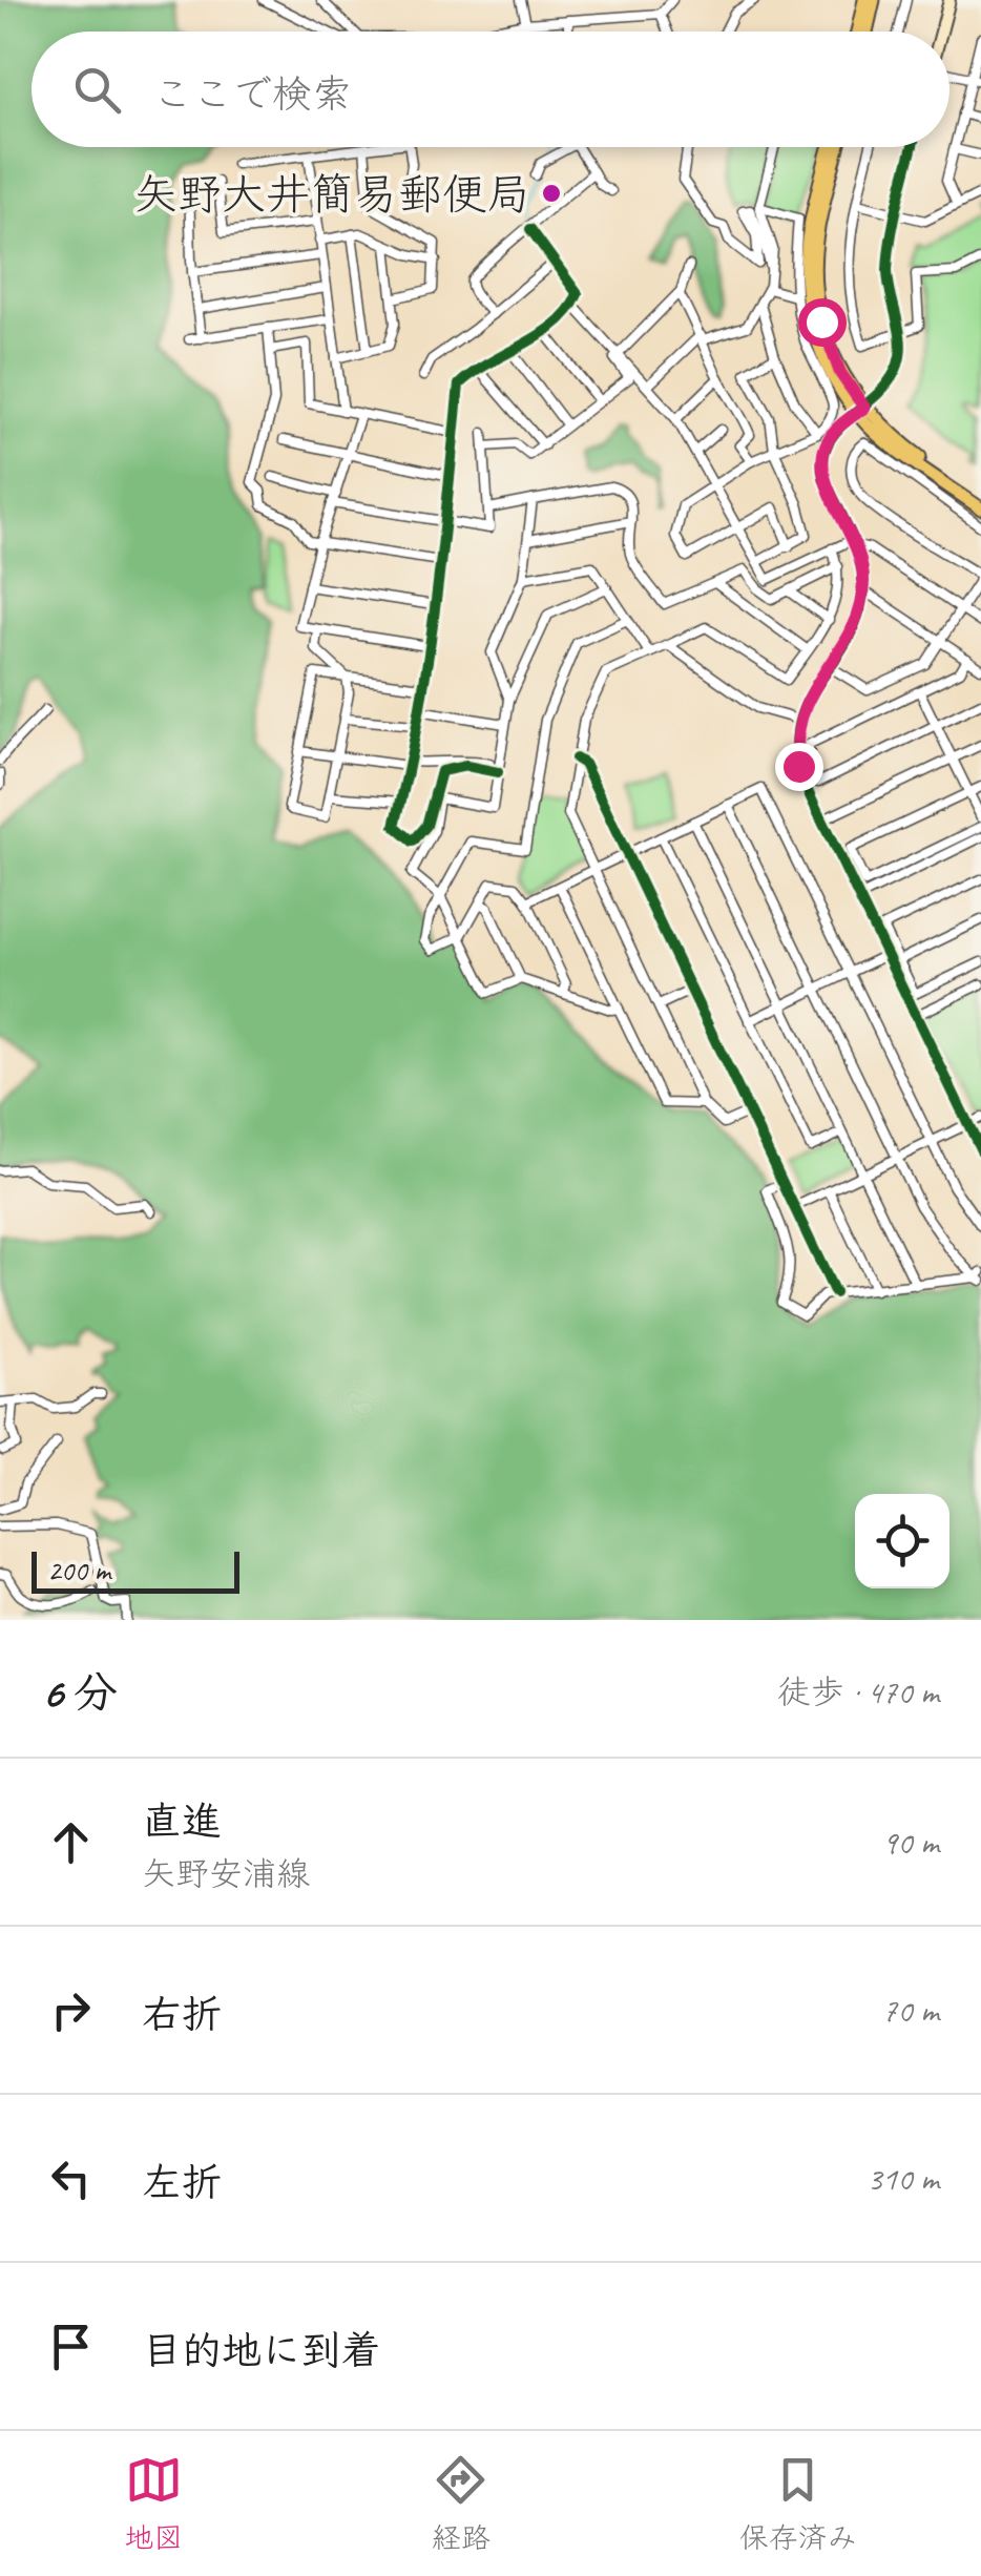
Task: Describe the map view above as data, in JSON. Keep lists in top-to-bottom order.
{
  "places": ["矢野大井簡易郵便局"],
  "scale_bar": "200 m",
  "page": {
    "search": "ここで検索",
    "scale": "200 m",
    "heading": ["6 分", "徒歩 · 470 m"],
    "list": [
      ["直進", "矢野安浦線", "90 m"],
      ["右折", "70 m"],
      ["左折", "310 m"],
      "目的地に到着"
    ],
    "nav": ["地図", "経路", "保存済み"]
  }
}
